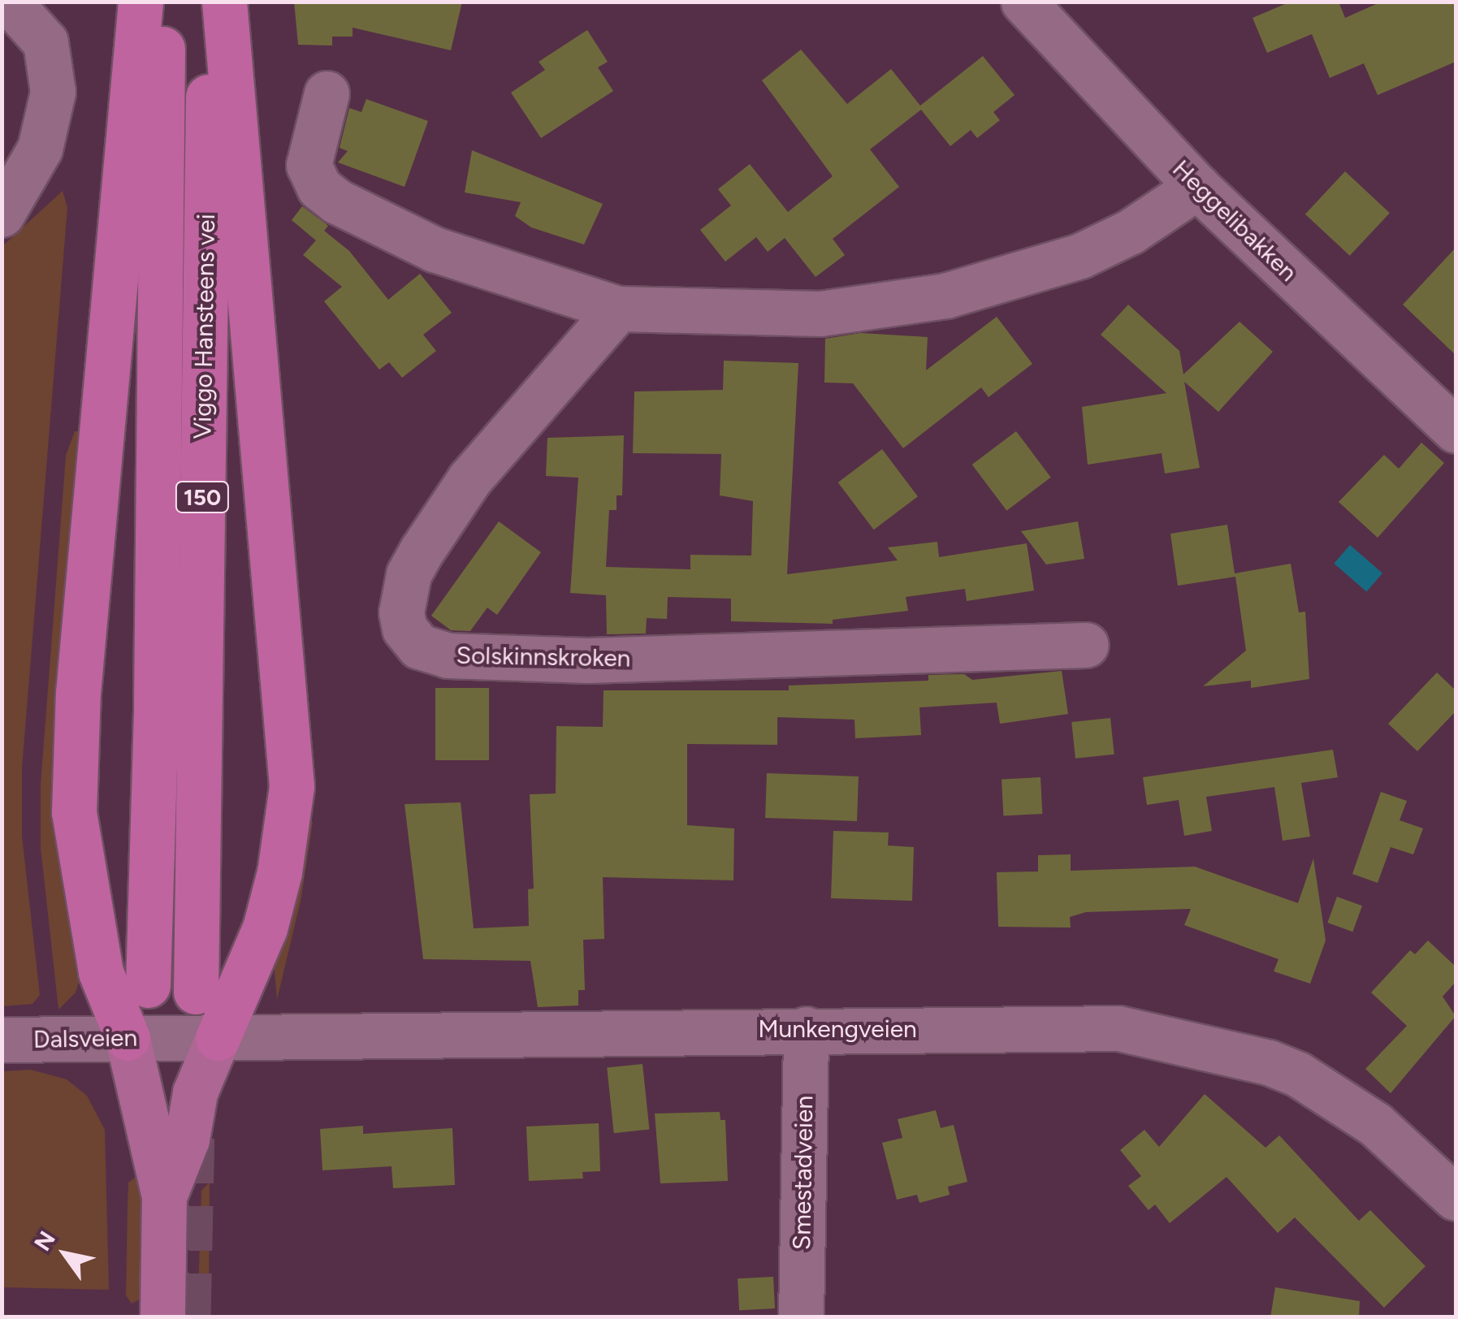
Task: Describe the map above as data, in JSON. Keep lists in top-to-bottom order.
{
  "streets": {
    "highway": ["Viggo Hansteens vei", "150"],
    "street": [
      "Heggelibakken",
      "Solskinnskroken",
      "Munkengveien",
      "Dalsveien",
      "Smestadveien"
    ]
  },
  "crossings": [
    ["Munkengveien", "Dalsveien"],
    ["Munkengveien", "Smestadveien"]
  ],
  "north": "top left"
}
